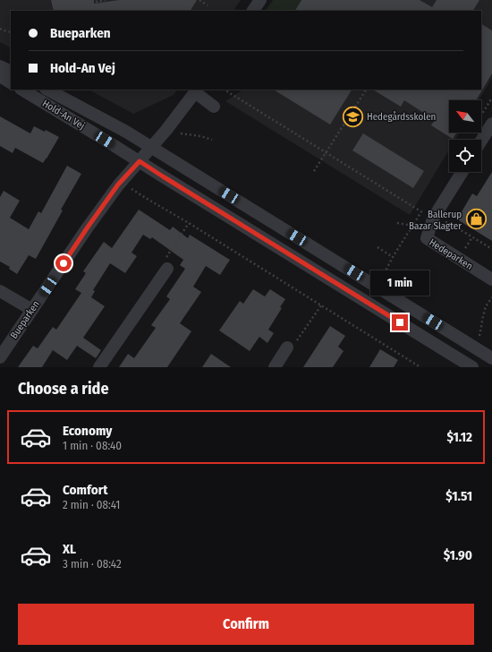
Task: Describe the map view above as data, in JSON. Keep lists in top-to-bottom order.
{
  "streets": {
    "street": ["Hold-An Vej", "Hedeparken", "Bueparken"]
  },
  "crossings": [
    ["Hold-An Vej", "Bueparken"]
  ],
  "places": {
    "school or university": ["Hedegårdsskolen"],
    "shop": ["Ballerup Bazar Slagter"]
  },
  "north": "top left",
  "page": {
    "banner": ["Bueparken", "Hold-An Vej"],
    "bubble": "1 min",
    "heading": "Choose a ride",
    "list": [
      {
        "name": "Economy",
        "note": "1 min · 08:40",
        "value": "$1.12"
      },
      {
        "name": "Comfort",
        "note": "2 min · 08:41",
        "value": "$1.51"
      },
      {
        "name": "XL",
        "note": "3 min · 08:42",
        "value": "$1.90"
      }
    ],
    "buttons": "Confirm"
  }
}
